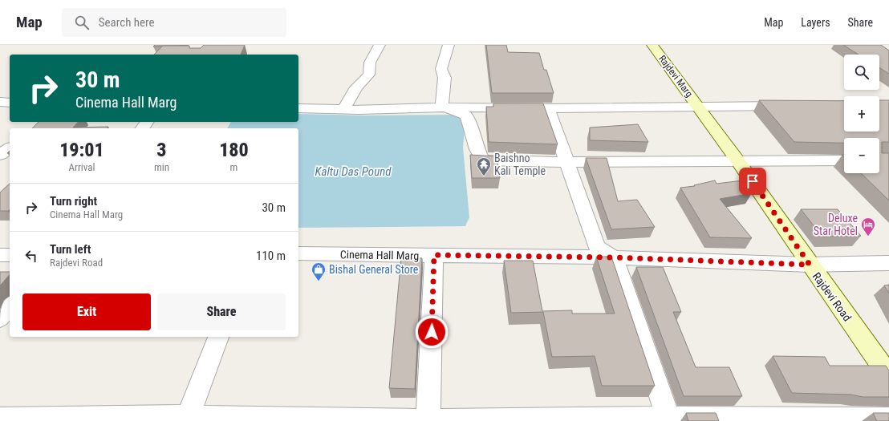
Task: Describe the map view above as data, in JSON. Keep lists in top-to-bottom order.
{
  "streets": {
    "main road": ["Rajdevi Marg", "Rajdevi Road"],
    "street": ["Cinema Hall Marg"]
  },
  "crossings": [
    ["Rajdevi Marg", "Rajdevi Road"],
    ["Cinema Hall Marg", "Rajdevi Road"]
  ],
  "water": ["Kaltu Das Pound"],
  "places": {
    "temple": ["Baishno Kali Temple"],
    "hotel": ["Deluxe Star Hotel"],
    "shop": ["Bishal General Store"]
  },
  "page": {
    "header": "Map",
    "search": "Search here",
    "nav": ["Map", "Layers", "Share"],
    "map_buttons": ["+", "−"],
    "turn": ["30 m", "Cinema Hall Marg"],
    "eta": [
      "19:01",
      "Arrival",
      "3",
      "min",
      "180",
      "m"
    ],
    "list": [
      {
        "name": "Turn right",
        "note": "Cinema Hall Marg",
        "value": "30 m"
      },
      {
        "name": "Turn left",
        "note": "Rajdevi Road",
        "value": "110 m"
      }
    ],
    "buttons": ["Exit", "Share"]
  }
}
